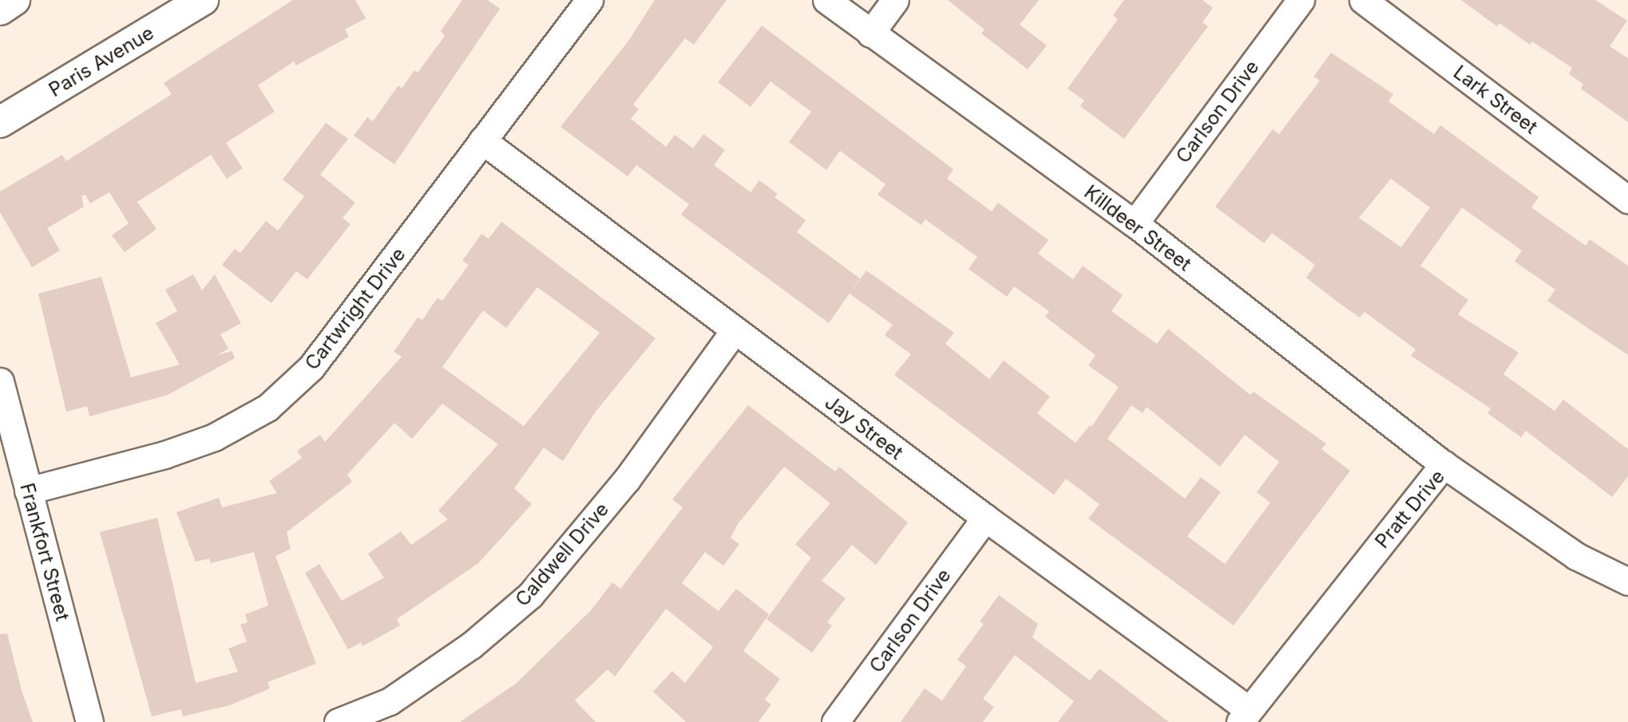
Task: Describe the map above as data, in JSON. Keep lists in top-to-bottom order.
{
  "streets": {
    "street": [
      "Paris Avenue",
      "Lark Street",
      "Carlson Drive",
      "Killdeer Street",
      "Cartwright Drive",
      "Jay Street",
      "Pratt Drive",
      "Frankfort Street",
      "Caldwell Drive"
    ]
  },
  "crossings": [
    ["Carlson Drive", "Killdeer Street"],
    ["Carlson Drive", "Jay Street"],
    ["Killdeer Street", "Pratt Drive"],
    ["Cartwright Drive", "Jay Street"],
    ["Cartwright Drive", "Frankfort Street"],
    ["Jay Street", "Pratt Drive"],
    ["Jay Street", "Caldwell Drive"]
  ]
}
